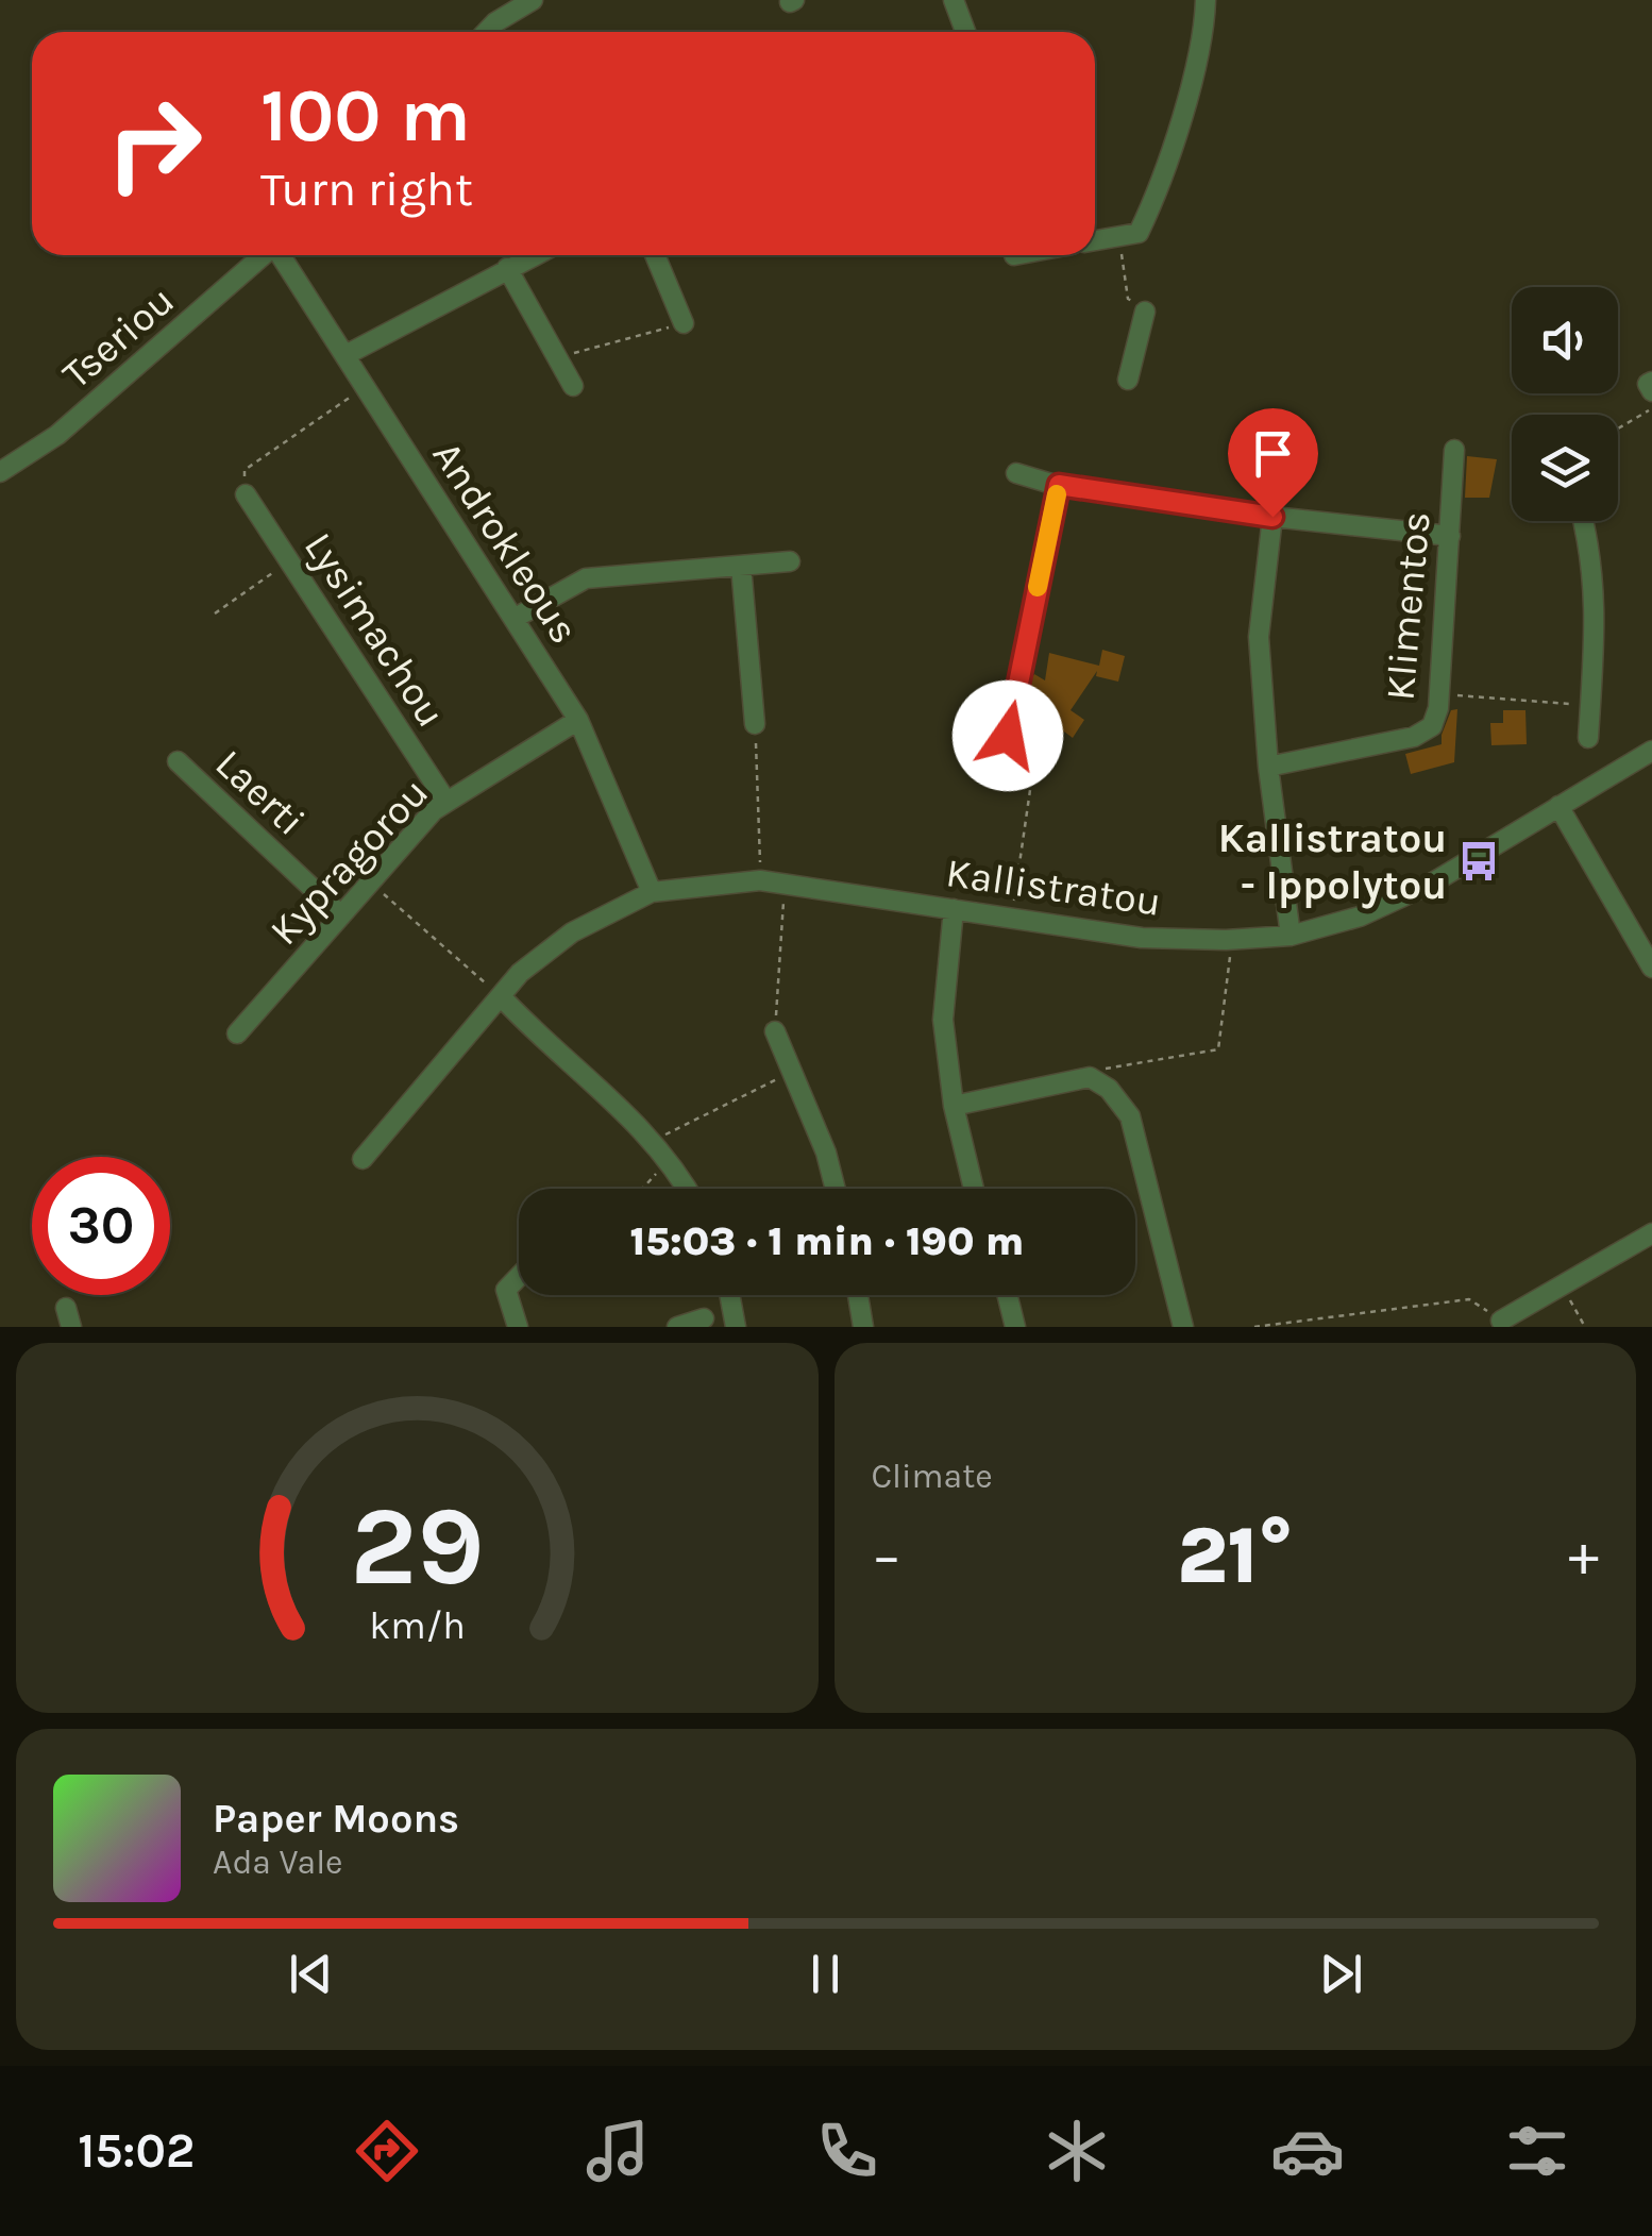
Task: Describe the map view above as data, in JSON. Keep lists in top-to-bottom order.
{
  "streets": {
    "street": [
      "Tseriou",
      "Androkleous",
      "Klimentos",
      "Lysimachou",
      "Laerti",
      "Kypragorou",
      "Kallistratou"
    ]
  },
  "crossings": [
    ["Androkleous", "Kypragorou"],
    ["Androkleous", "Kallistratou"],
    ["Lysimachou", "Kypragorou"],
    ["Laerti", "Kypragorou"]
  ],
  "places": {
    "bus stop": ["Kallistratou - Ippolytou"]
  },
  "page": {
    "turn": ["100 m", "Turn right"],
    "limit": "30",
    "trip": "15:03 · 1 min · 190 m",
    "tile": "Climate",
    "heat": ["−", "21°", "+"],
    "song": ["Paper Moons", "Ada Vale"],
    "tabs": "15:02",
    "gauge": ["29", "km/h"]
  }
}
